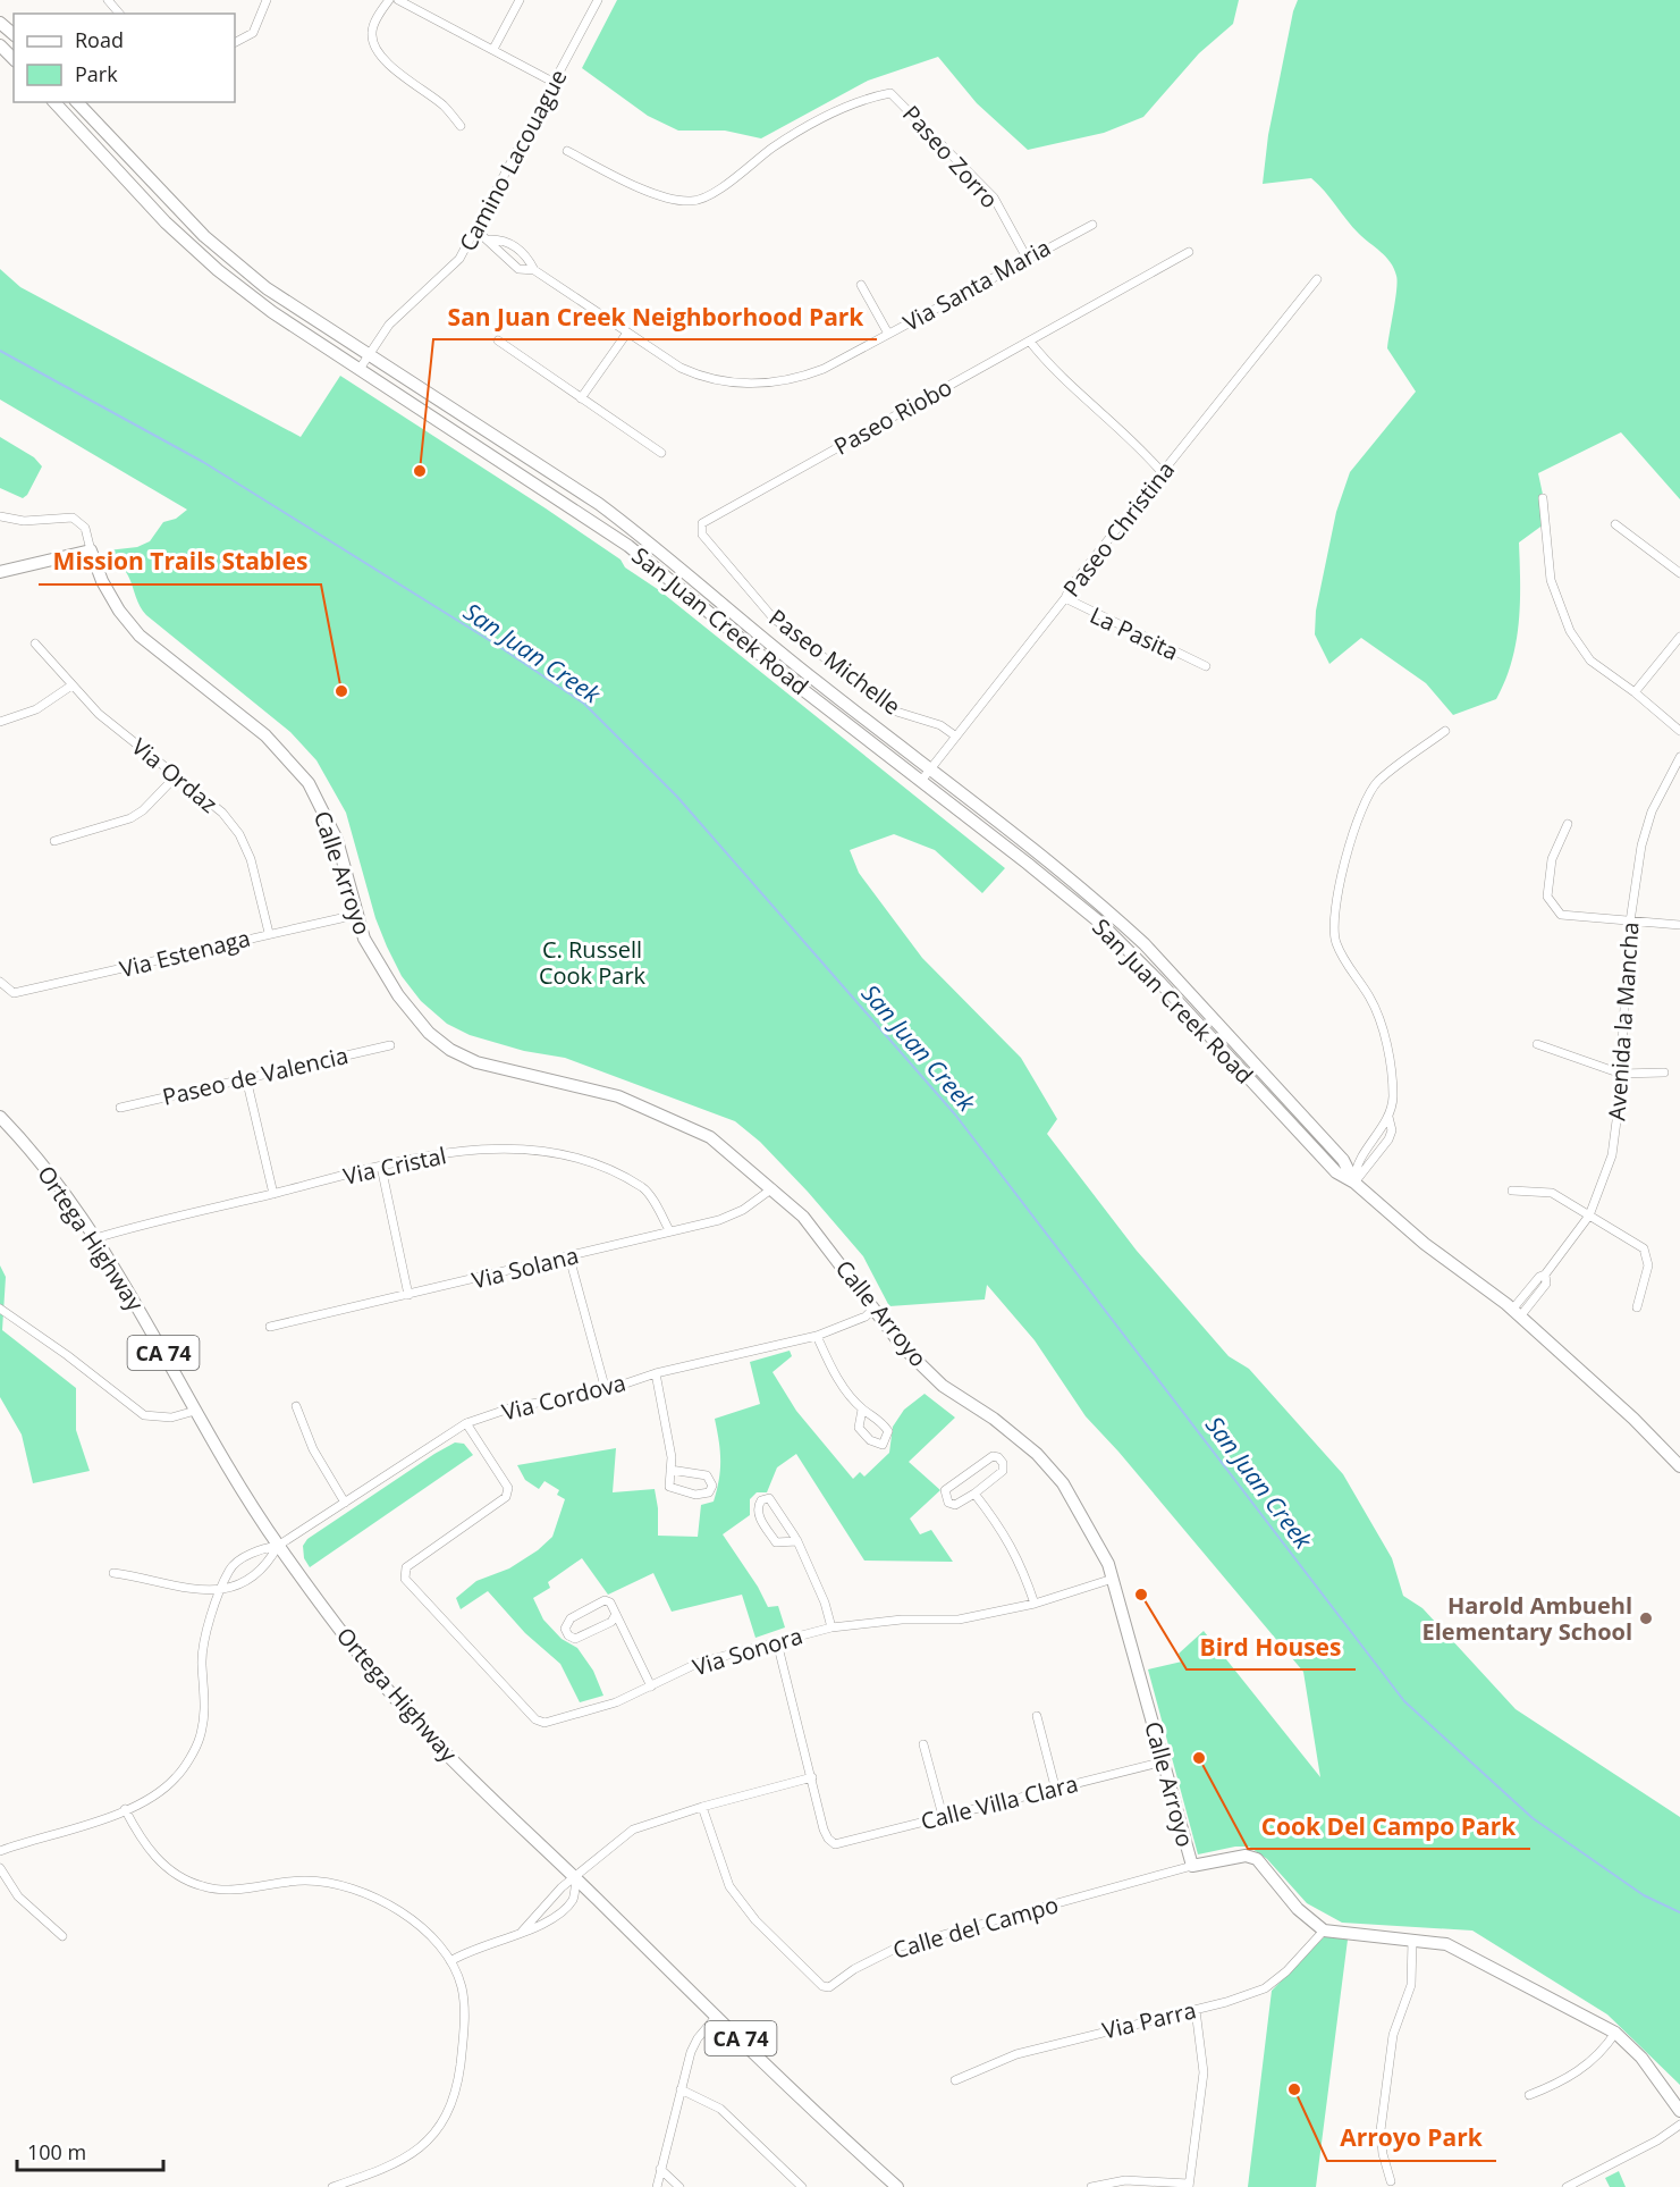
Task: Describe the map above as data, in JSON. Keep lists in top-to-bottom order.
{
  "streets": {
    "street": [
      "Paseo Zorro",
      "Camino Lacouague",
      "Via Santa Maria",
      "Paseo Riobo",
      "Paseo Christina",
      "San Juan Creek Road",
      "La Pasita",
      "Paseo Michelle",
      "Via Ordaz",
      "Calle Arroyo",
      "Via Estenaga",
      "Avenida la Mancha",
      "Paseo de Valencia",
      "Via Cristal",
      "Ortega Highway",
      "Via Solana",
      "CA 74",
      "Via Cordova",
      "Via Sonora",
      "Calle Villa Clara",
      "Calle del Campo",
      "Via Parra"
    ]
  },
  "crossings": [
    ["Paseo Zorro", "Via Santa Maria"],
    ["Camino Lacouague", "Via Santa Maria"],
    ["Camino Lacouague", "San Juan Creek Road"],
    ["Paseo Riobo", "Paseo Michelle"],
    ["Paseo Christina", "San Juan Creek Road"],
    ["Paseo Christina", "La Pasita"],
    ["Paseo Christina", "Paseo Michelle"],
    ["San Juan Creek Road", "Avenida la Mancha"],
    ["Via Ordaz", "Via Estenaga"],
    ["Calle Arroyo", "Via Estenaga"],
    ["Calle Arroyo", "Via Solana"],
    ["Calle Arroyo", "Via Cordova"],
    ["Calle Arroyo", "Via Sonora"],
    ["Calle Arroyo", "Calle Villa Clara"],
    ["Calle Arroyo", "Calle del Campo"],
    ["Calle Arroyo", "Via Parra"],
    ["Via Cristal", "Ortega Highway"],
    ["Via Cristal", "Via Solana"],
    ["Ortega Highway", "Via Cordova"],
    ["Via Cordova", "Via Sonora"]
  ],
  "water": ["San Juan Creek"],
  "parks": ["C. Russell Cook Park"],
  "places": [
    "San Juan Creek Neighborhood Park",
    "Mission Trails Stables",
    "Bird Houses",
    "Harold Ambuehl Elementary School",
    "Cook Del Campo Park",
    "Arroyo Park"
  ],
  "legend": ["Road", "Park"],
  "scale_bar": "100 m"
}
